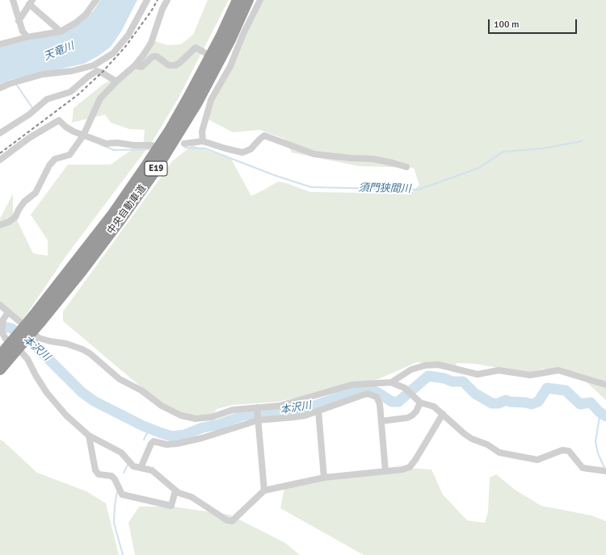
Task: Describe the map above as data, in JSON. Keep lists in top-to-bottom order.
{
  "streets": {
    "highway": ["E19", "中央自動車道"]
  },
  "water": ["天竜川", "須門狭間川", "本沢川"],
  "scale_bar": "100 m"
}
